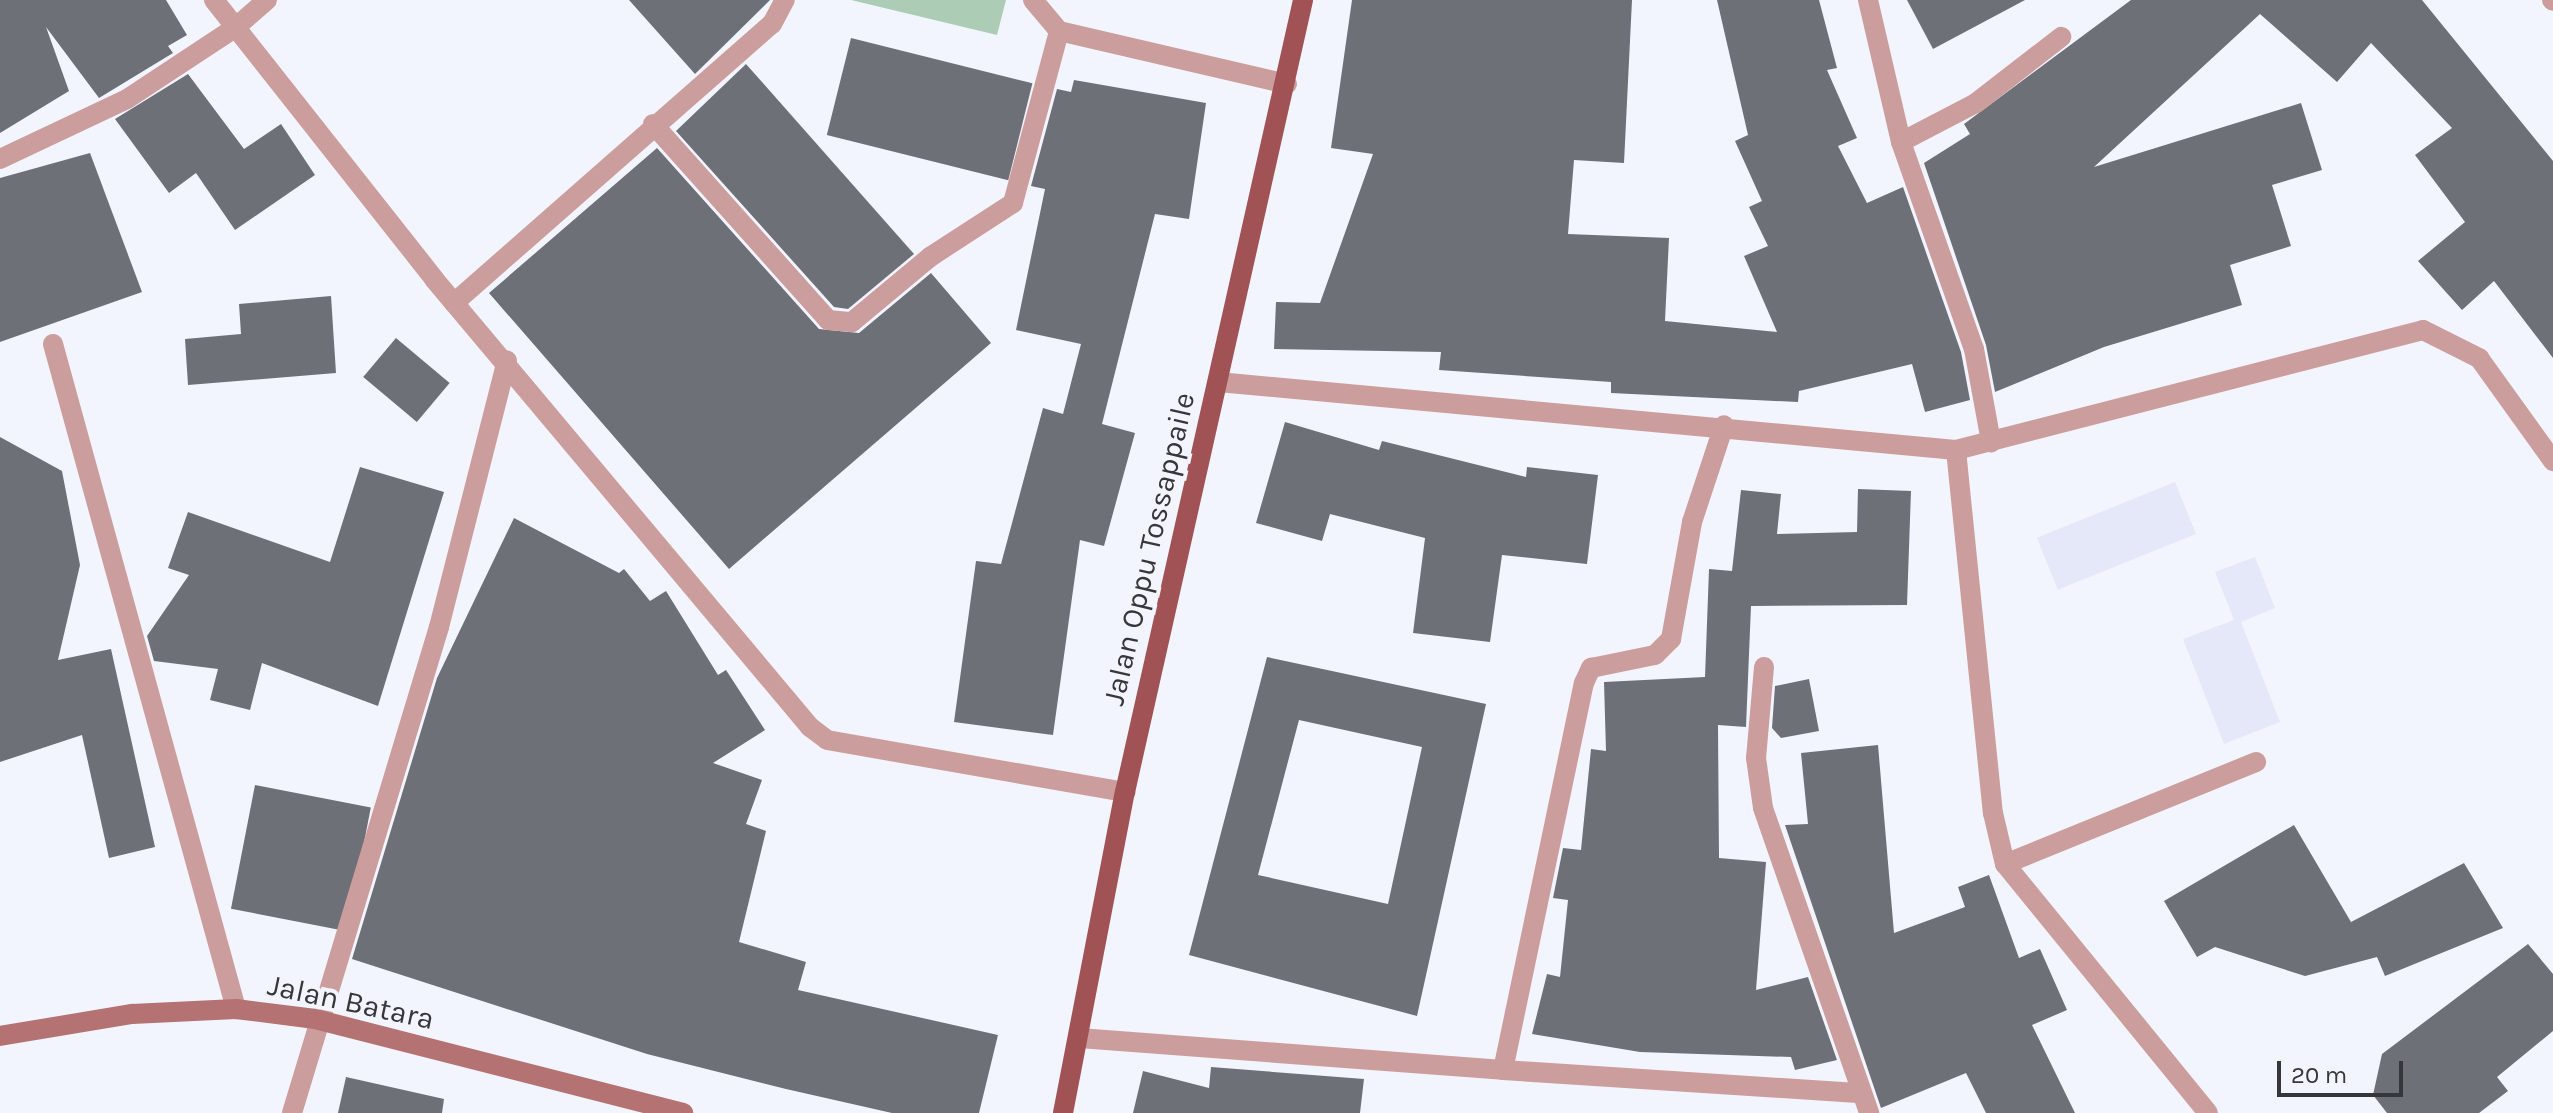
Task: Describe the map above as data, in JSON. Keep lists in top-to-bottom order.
{
  "streets": {
    "main road": ["Jalan Oppu Tossappaile"],
    "street": ["Jalan Batara"]
  },
  "scale_bar": "20 m"
}
